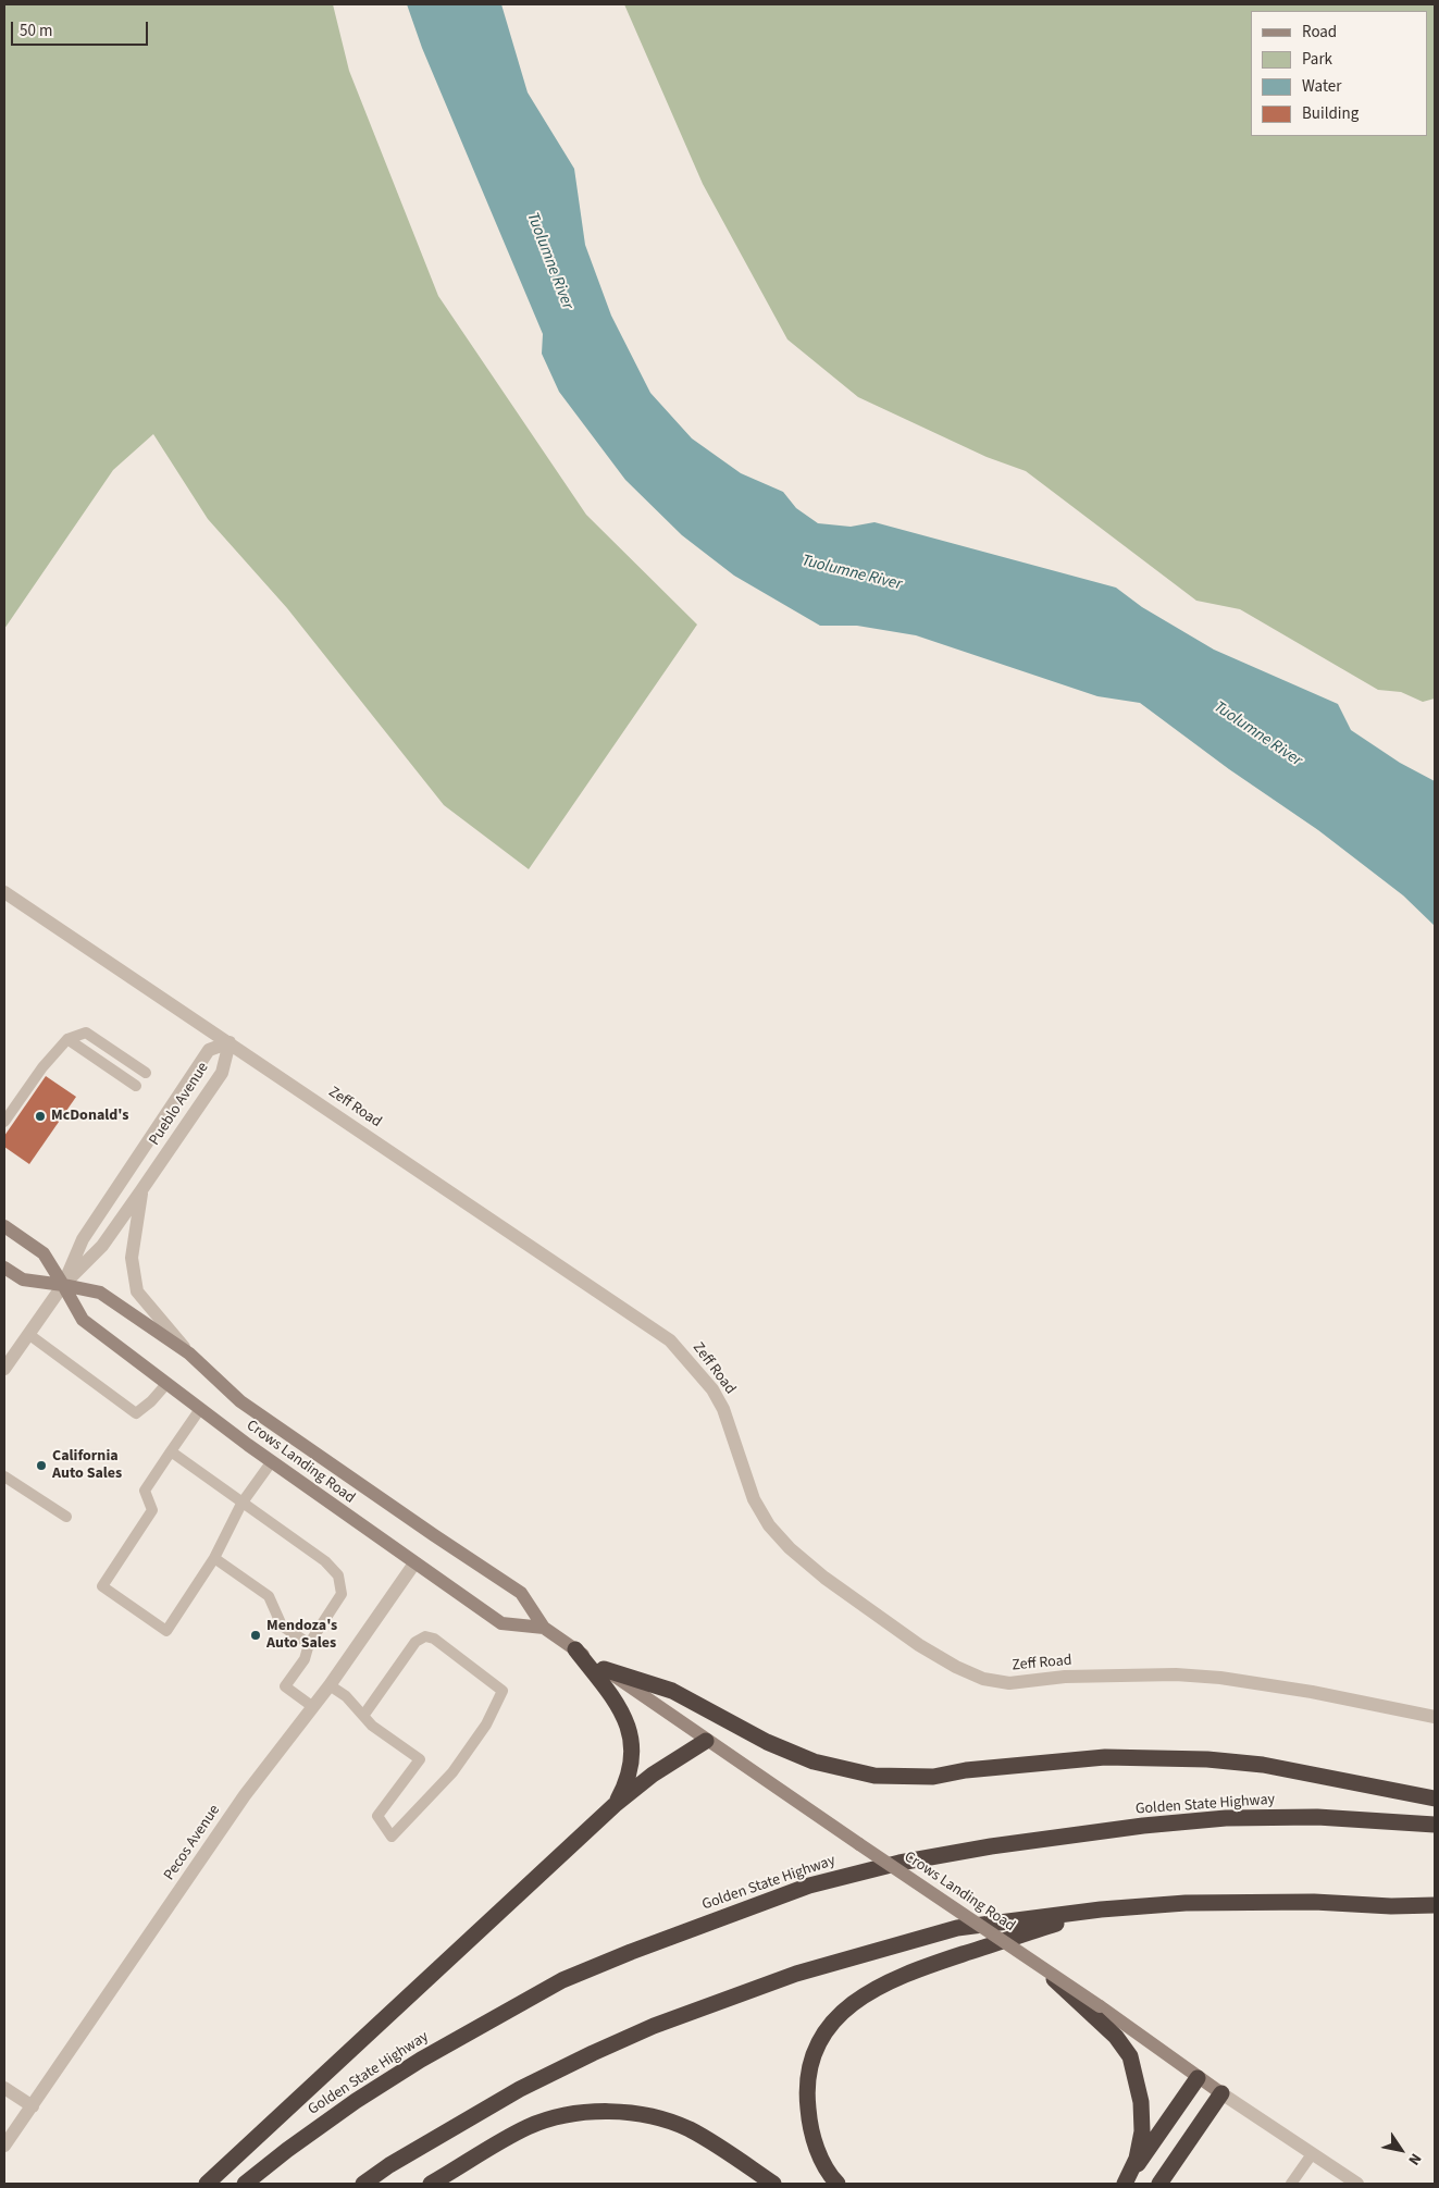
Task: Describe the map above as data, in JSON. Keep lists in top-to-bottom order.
{
  "streets": {
    "highway": ["Golden State Highway"],
    "main road": ["Crows Landing Road"],
    "street": ["Pueblo Avenue", "Zeff Road", "Pecos Avenue"]
  },
  "crossings": [
    ["Pueblo Avenue", "Zeff Road"],
    ["Pueblo Avenue", "Crows Landing Road"],
    ["Crows Landing Road", "Pecos Avenue"]
  ],
  "water": ["Tuolumne River"],
  "places": ["McDonald's", "California Auto Sales", "Mendoza's Auto Sales"],
  "legend": [
    "Road",
    "Park",
    "Water",
    "Building"
  ],
  "scale_bar": "50 m",
  "north": "bottom right"
}
